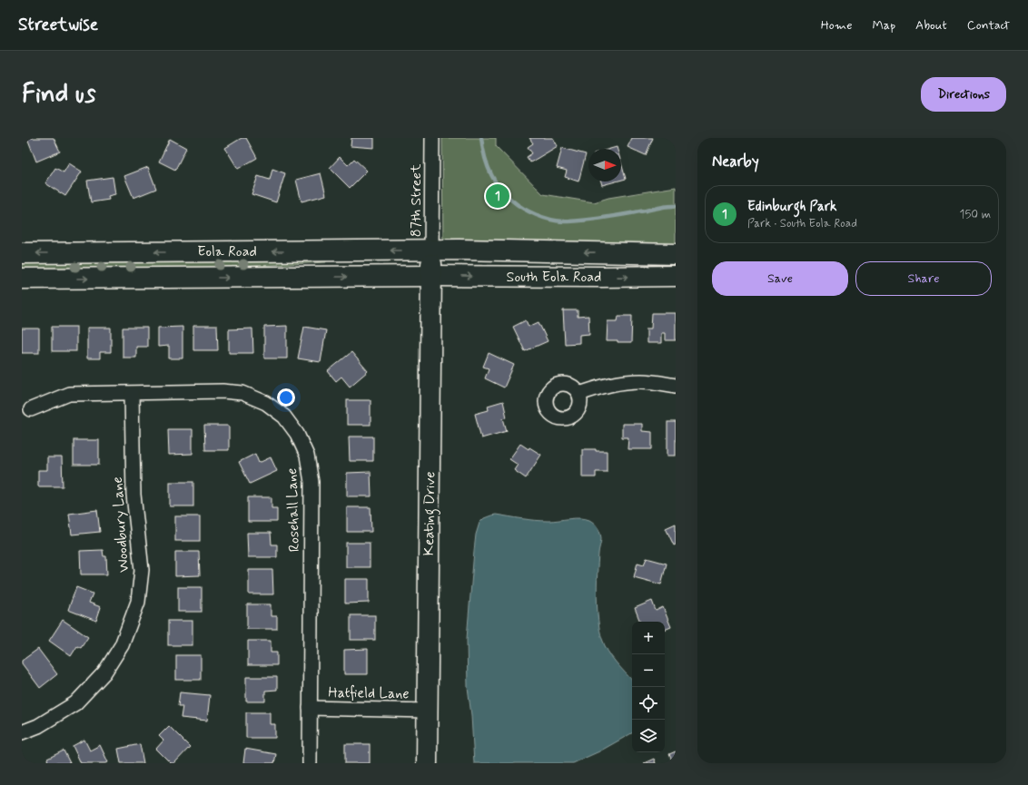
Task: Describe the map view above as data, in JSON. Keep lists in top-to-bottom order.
{
  "streets": {
    "street": [
      "87th Street",
      "Eola Road",
      "South Eola Road",
      "Rosehall Lane",
      "Keating Drive",
      "Woodbury Lane",
      "Hatfield Lane"
    ]
  },
  "crossings": [
    ["87th Street", "Eola Road"],
    ["87th Street", "South Eola Road"],
    ["87th Street", "Keating Drive"],
    ["Eola Road", "South Eola Road"],
    ["Eola Road", "Keating Drive"],
    ["South Eola Road", "Keating Drive"],
    ["Rosehall Lane", "Woodbury Lane"],
    ["Rosehall Lane", "Hatfield Lane"],
    ["Keating Drive", "Hatfield Lane"]
  ],
  "north": "right",
  "page": {
    "header": "Streetwise",
    "nav": [
      "Home",
      "Map",
      "About",
      "Contact"
    ],
    "buttons": [
      "Directions",
      ["Save", "Share"]
    ],
    "title": "Find us",
    "heading": "Nearby",
    "pins": "1",
    "list": [
      {
        "mark": "1",
        "name": "Edinburgh Park",
        "note": "Park · South Eola Road",
        "value": "150 m"
      }
    ],
    "map_buttons": ["+", "−"]
  }
}
